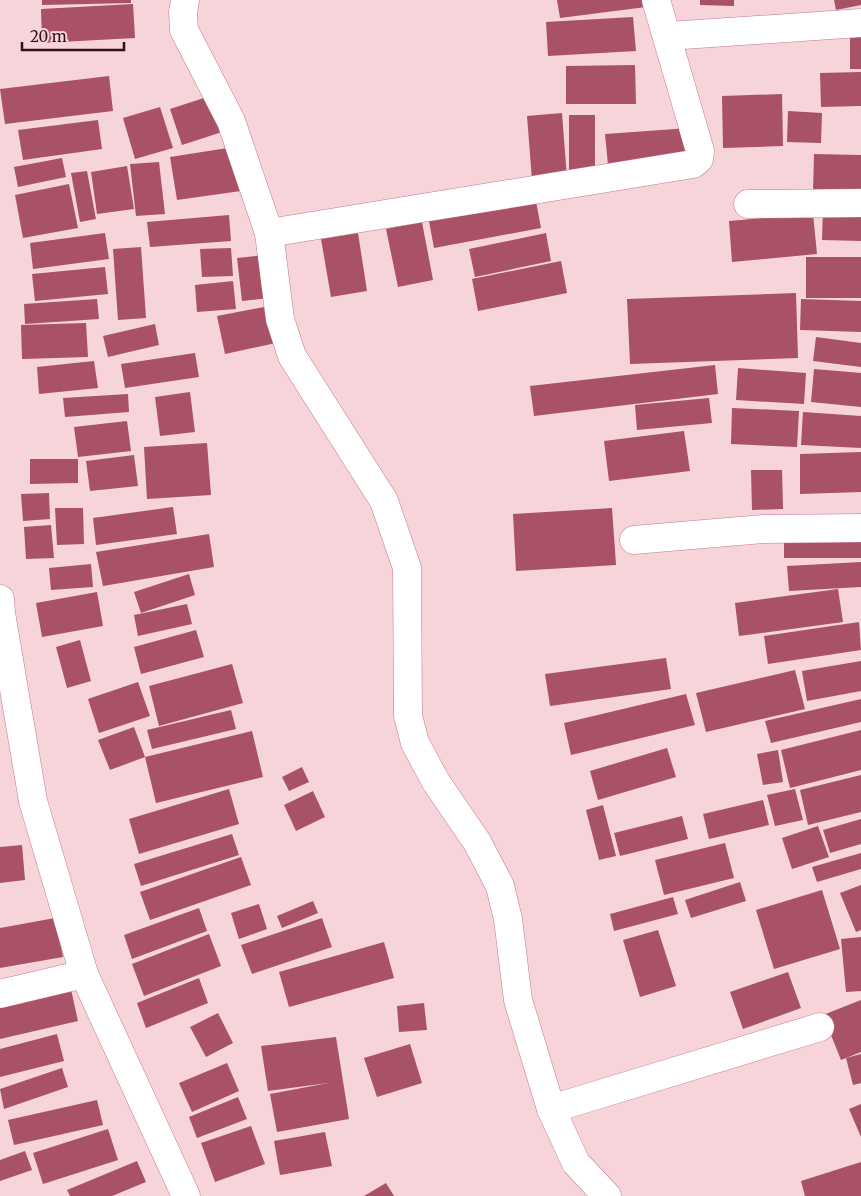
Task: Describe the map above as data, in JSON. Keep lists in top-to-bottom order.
{
  "scale_bar": "20 m"
}
